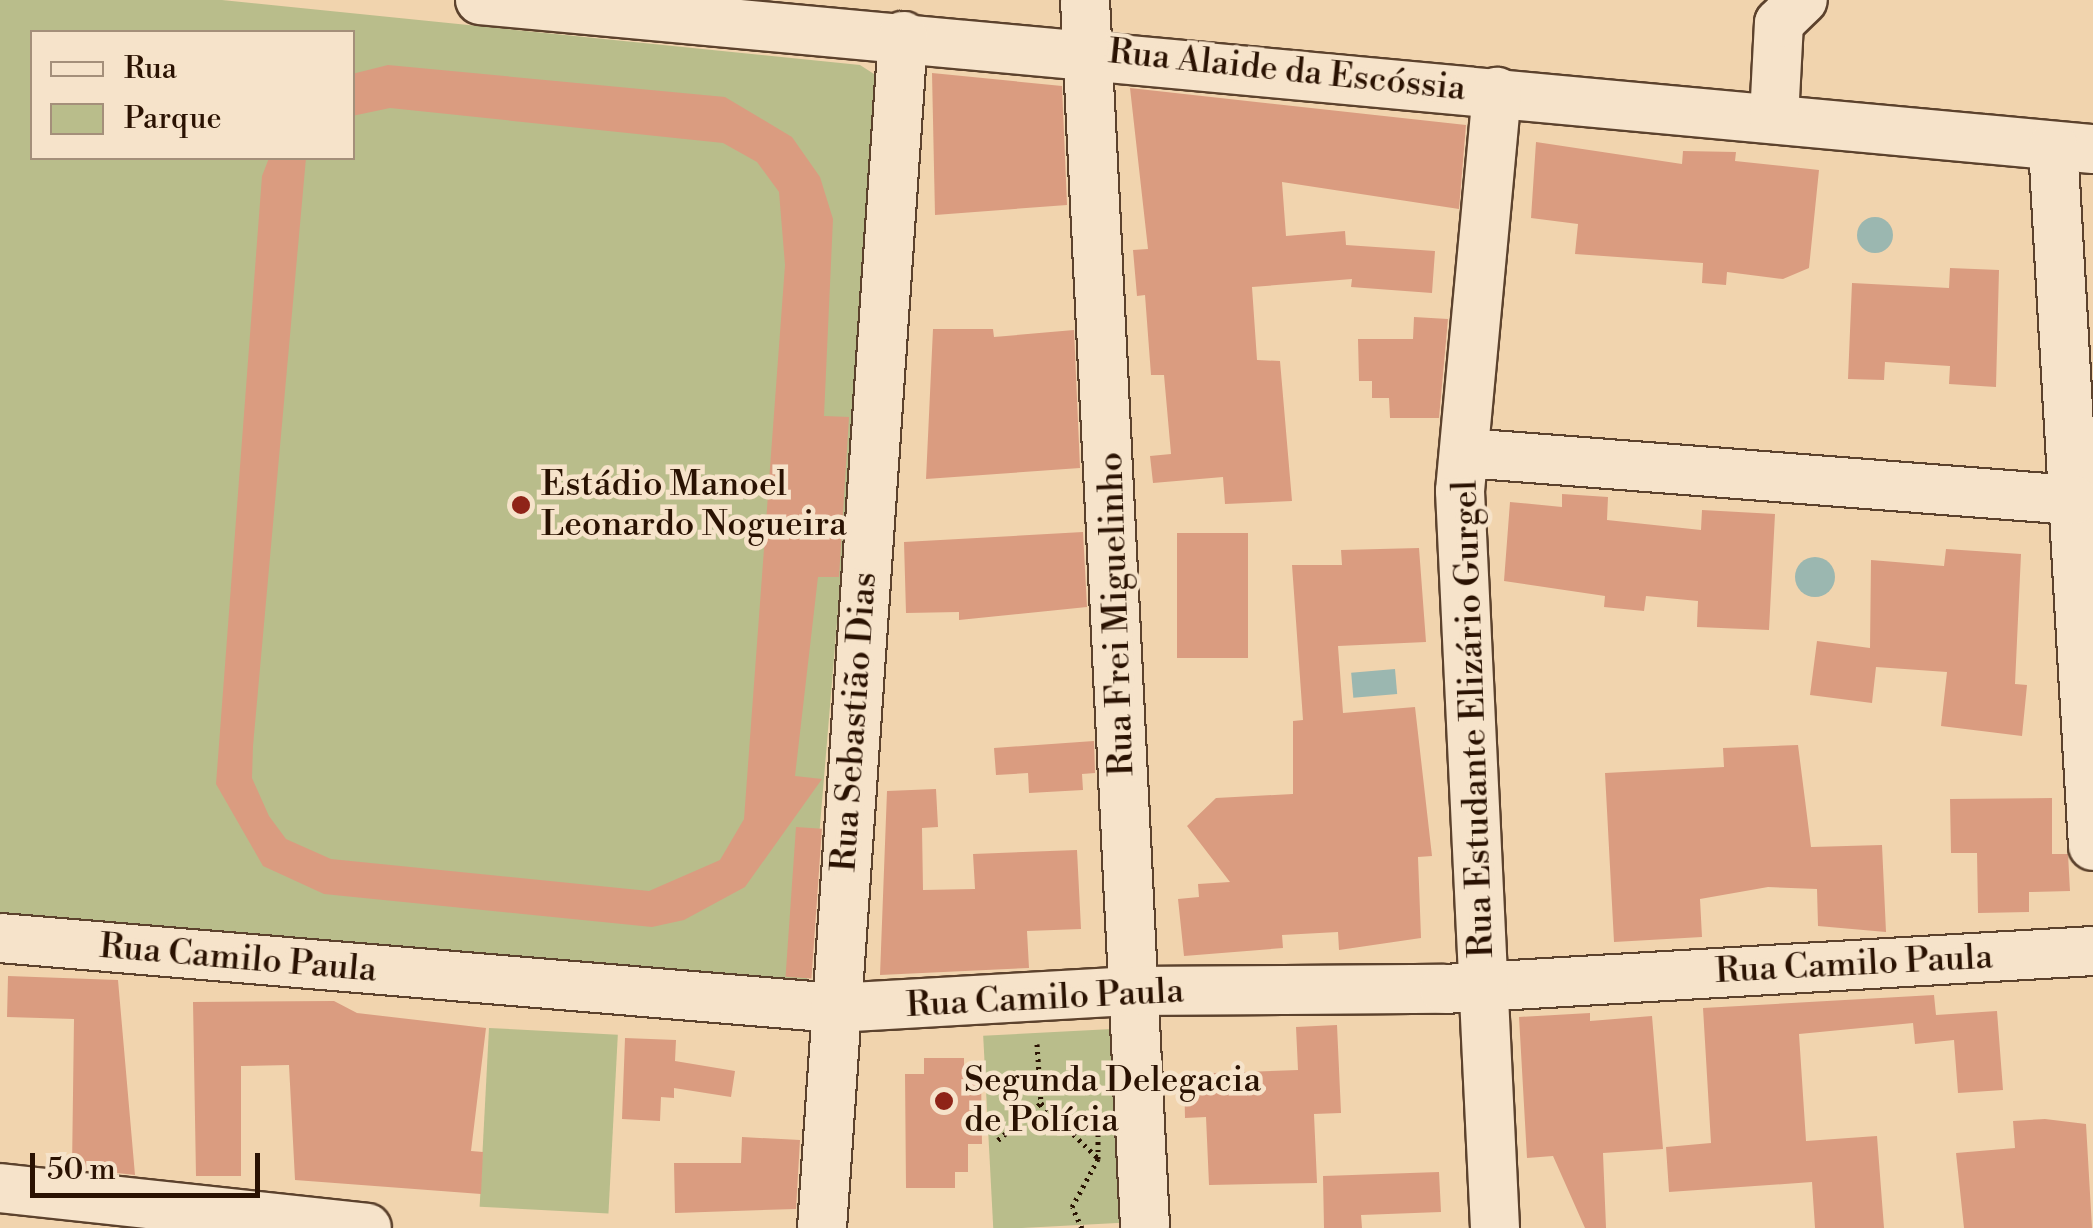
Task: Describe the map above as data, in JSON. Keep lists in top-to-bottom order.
{
  "streets": {
    "street": [
      "Rua Alaide da Escóssia",
      "Rua Frei Miguelinho",
      "Rua Estudante Elizário Gurgel",
      "Rua Sebastião Dias",
      "Rua Camilo Paula"
    ]
  },
  "crossings": [
    ["Rua Alaide da Escóssia", "Rua Frei Miguelinho"],
    ["Rua Alaide da Escóssia", "Rua Estudante Elizário Gurgel"],
    ["Rua Alaide da Escóssia", "Rua Sebastião Dias"],
    ["Rua Frei Miguelinho", "Rua Camilo Paula"],
    ["Rua Estudante Elizário Gurgel", "Rua Camilo Paula"],
    ["Rua Sebastião Dias", "Rua Camilo Paula"]
  ],
  "places": ["Estádio Manoel Leonardo Nogueira", "Segunda Delegacia de Polícia"],
  "legend": ["Rua", "Parque"],
  "scale_bar": "50 m"
}
